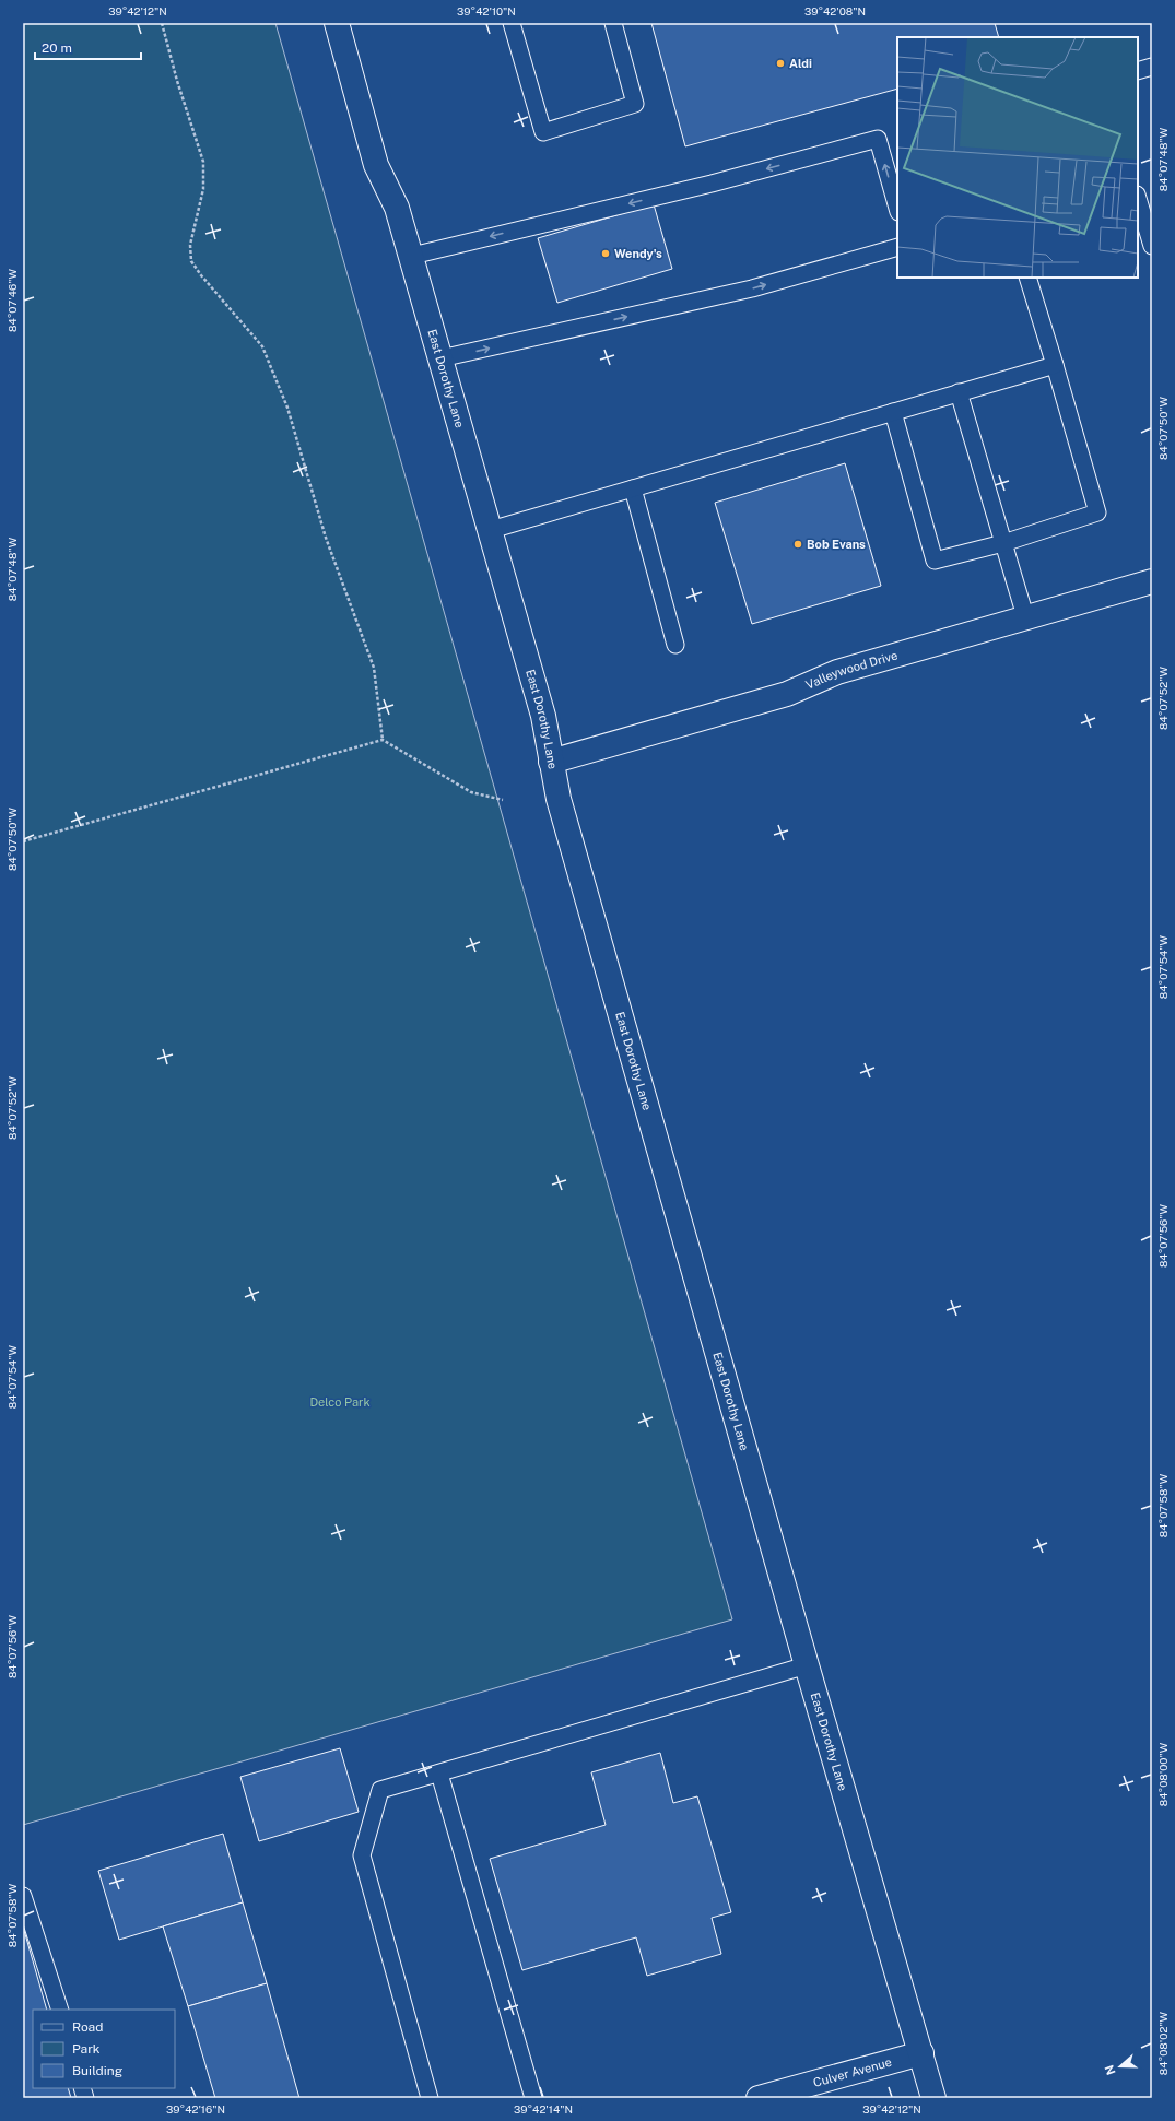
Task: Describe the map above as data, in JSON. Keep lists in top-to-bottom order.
{
  "streets": {
    "main road": ["East Dorothy Lane", "Valleywood Drive", "Culver Avenue"]
  },
  "crossings": [
    ["East Dorothy Lane", "Valleywood Drive"],
    ["East Dorothy Lane", "Culver Avenue"]
  ],
  "parks": ["Delco Park"],
  "places": ["Aldi", "Wendy's", "Bob Evans"],
  "legend": ["Road", "Park", "Building"],
  "scale_bar": "20 m",
  "north": "left",
  "coordinates": [
    "39°42'12\"N",
    "39°42'10\"N",
    "39°42'08\"N",
    "84°07'48\"W",
    "84°07'46\"W",
    "84°07'50\"W",
    "84°07'52\"W",
    "84°07'54\"W",
    "84°07'56\"W",
    "84°07'58\"W",
    "84°08'00\"W",
    "84°08'02\"W",
    "39°42'16\"N",
    "39°42'14\"N"
  ]
}
